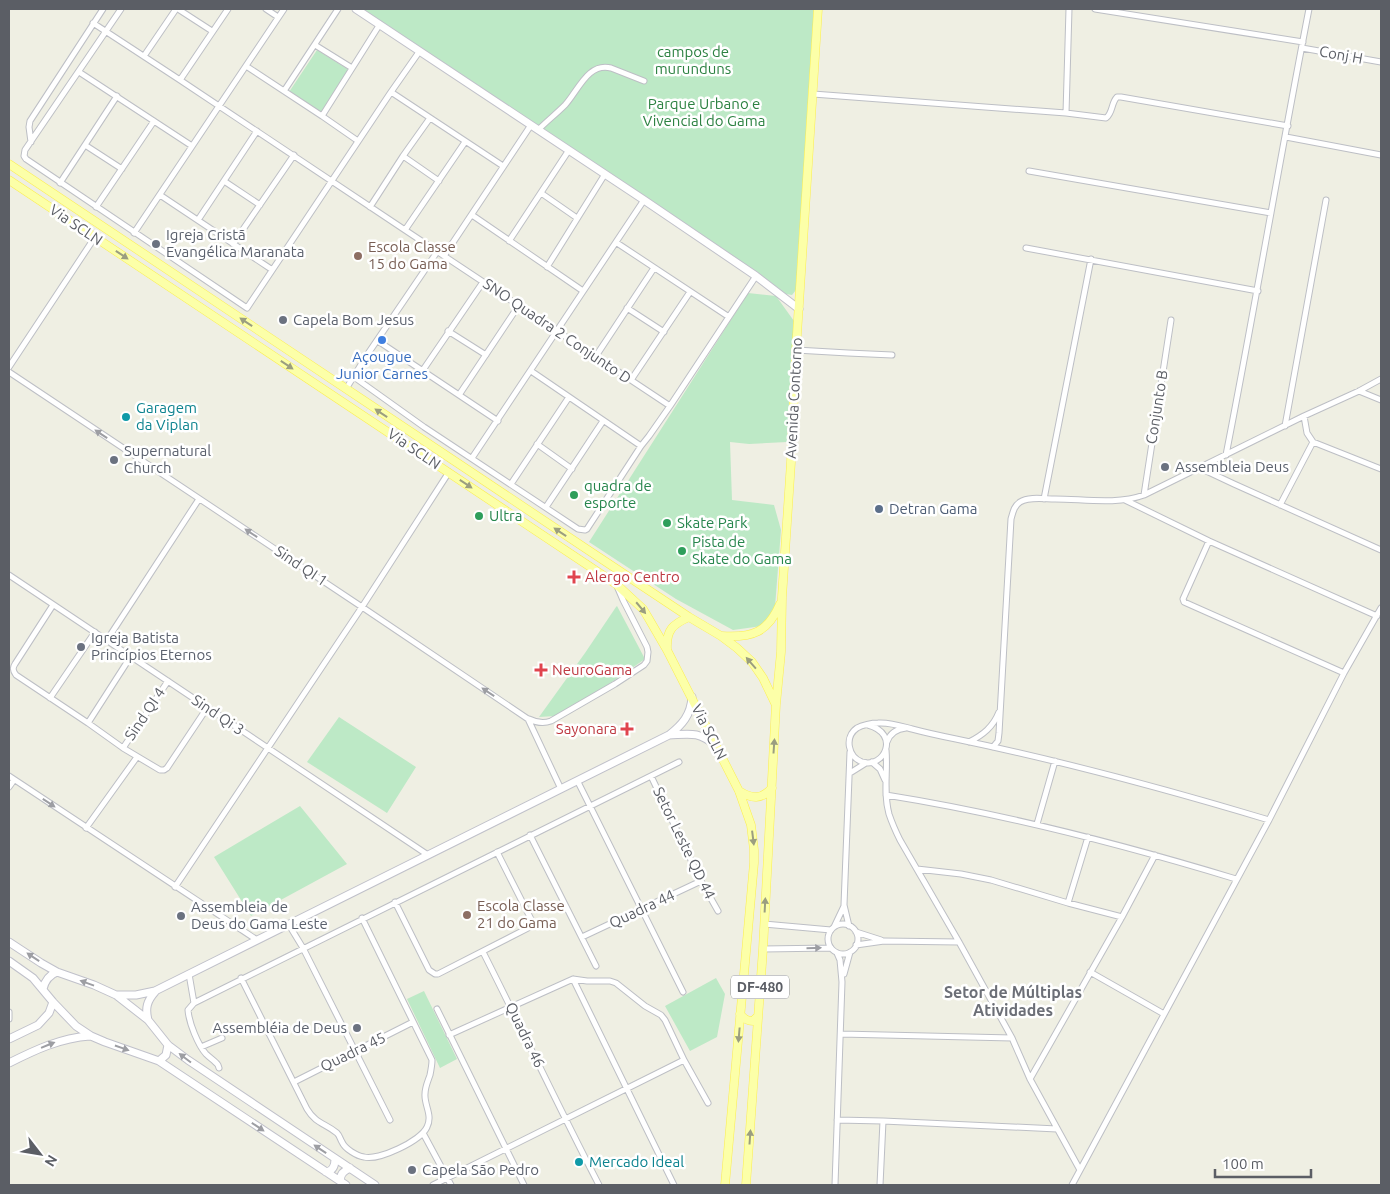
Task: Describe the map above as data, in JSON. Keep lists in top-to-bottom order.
{
  "streets": {
    "main road": ["Via SCLN", "Avenida Contorno", "DF-480"],
    "street": [
      "Conj H",
      "SNO Quadra 2 Conjunto D",
      "Conjunto B",
      "Sind QI 1",
      "Sind QI 4",
      "Sind Qi 3",
      "Setor Leste QD 44",
      "Quadra 44",
      "Quadra 46",
      "Quadra 45"
    ]
  },
  "crossings": [
    ["Via SCLN", "Avenida Contorno"],
    ["Via SCLN", "DF-480"],
    ["Avenida Contorno", "DF-480"],
    ["Sind QI 4", "Sind Qi 3"],
    ["Setor Leste QD 44", "Quadra 44"]
  ],
  "one_way": ["Sind QI 1"],
  "districts": ["Setor de Múltiplas Atividades"],
  "parks": ["campos de murunduns", "Parque Urbano e Vivencial do Gama"],
  "places": {
    "other": [
      "Igreja Cristã Evangélica Maranata",
      "Escola Classe 15 do Gama",
      "Capela Bom Jesus",
      "Açougue Junior Carnes",
      "Garagem da Viplan",
      "Supernatural Church",
      "Assembleia Deus",
      "quadra de esporte",
      "Detran Gama",
      "Ultra",
      "Skate Park",
      "Pista de Skate do Gama",
      "Igreja Batista Princípios Eternos",
      "Escola Classe 21 do Gama",
      "Assembleia de Deus do Gama Leste",
      "Assembléia de Deus",
      "Mercado Ideal",
      "Capela São Pedro"
    ],
    "health": ["Alergo Centro", "NeuroGama", "Sayonara"]
  },
  "scale_bar": "100 m",
  "north": "bottom right"
}
